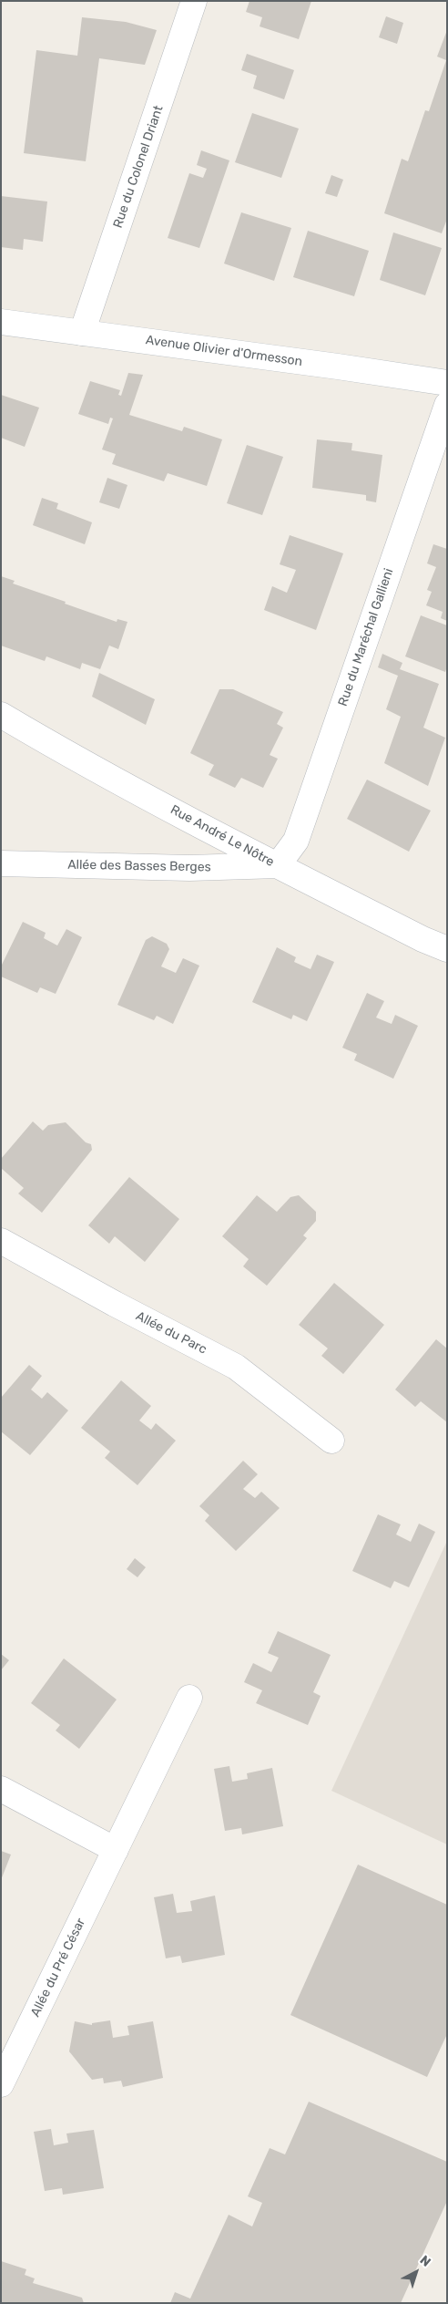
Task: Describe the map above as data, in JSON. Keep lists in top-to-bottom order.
{
  "streets": {
    "street": [
      "Rue du Colonel Driant",
      "Avenue Olivier d'Ormesson",
      "Rue du Maréchal Gallieni",
      "Rue André Le Nôtre",
      "Allée des Basses Berges",
      "Allée du Parc",
      "Allée du Pré César"
    ]
  },
  "crossings": [
    ["Rue du Colonel Driant", "Avenue Olivier d'Ormesson"],
    ["Rue du Maréchal Gallieni", "Rue André Le Nôtre"],
    ["Rue du Maréchal Gallieni", "Allée des Basses Berges"],
    ["Rue André Le Nôtre", "Allée des Basses Berges"]
  ],
  "north": "top right"
}
